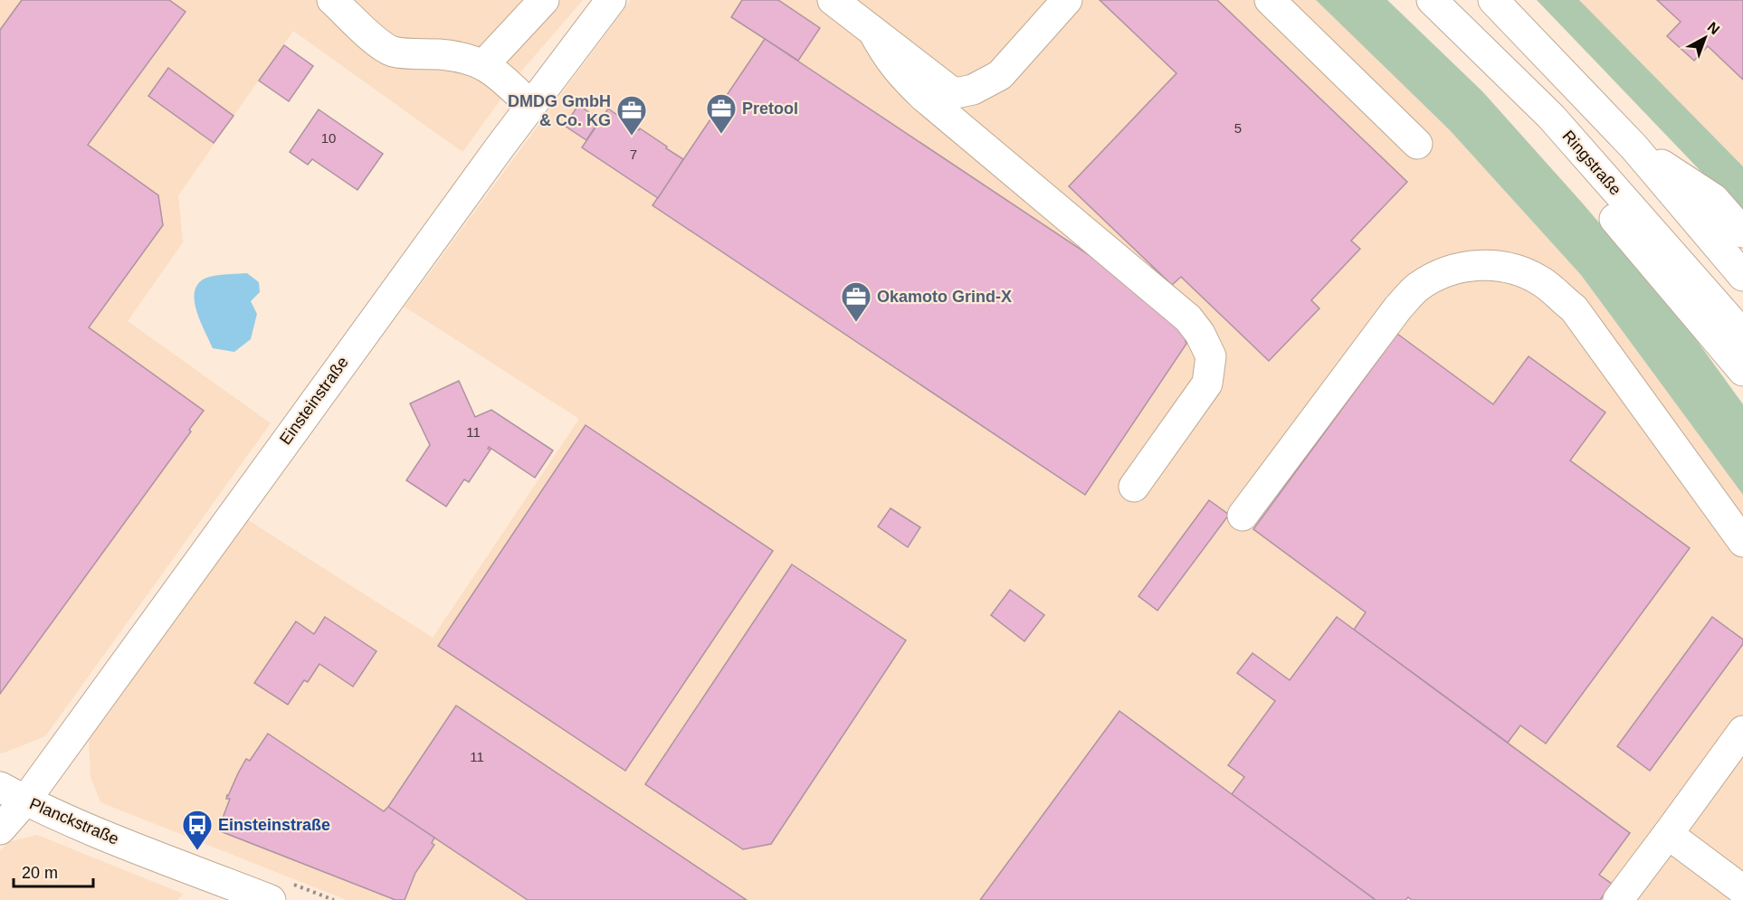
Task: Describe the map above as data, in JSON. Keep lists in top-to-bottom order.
{
  "streets": {
    "main road": ["Ringstraße", "Einsteinstraße", "Planckstraße"]
  },
  "crossings": [
    ["Einsteinstraße", "Planckstraße"]
  ],
  "places": {
    "office": ["Pretool", "DMDG GmbH & Co. KG", "Okamoto Grind-X"],
    "bus stop": ["Einsteinstraße"]
  },
  "house_numbers": [
    "5",
    "10",
    "7",
    "11",
    "11"
  ],
  "scale_bar": "20 m",
  "north": "top right"
}
